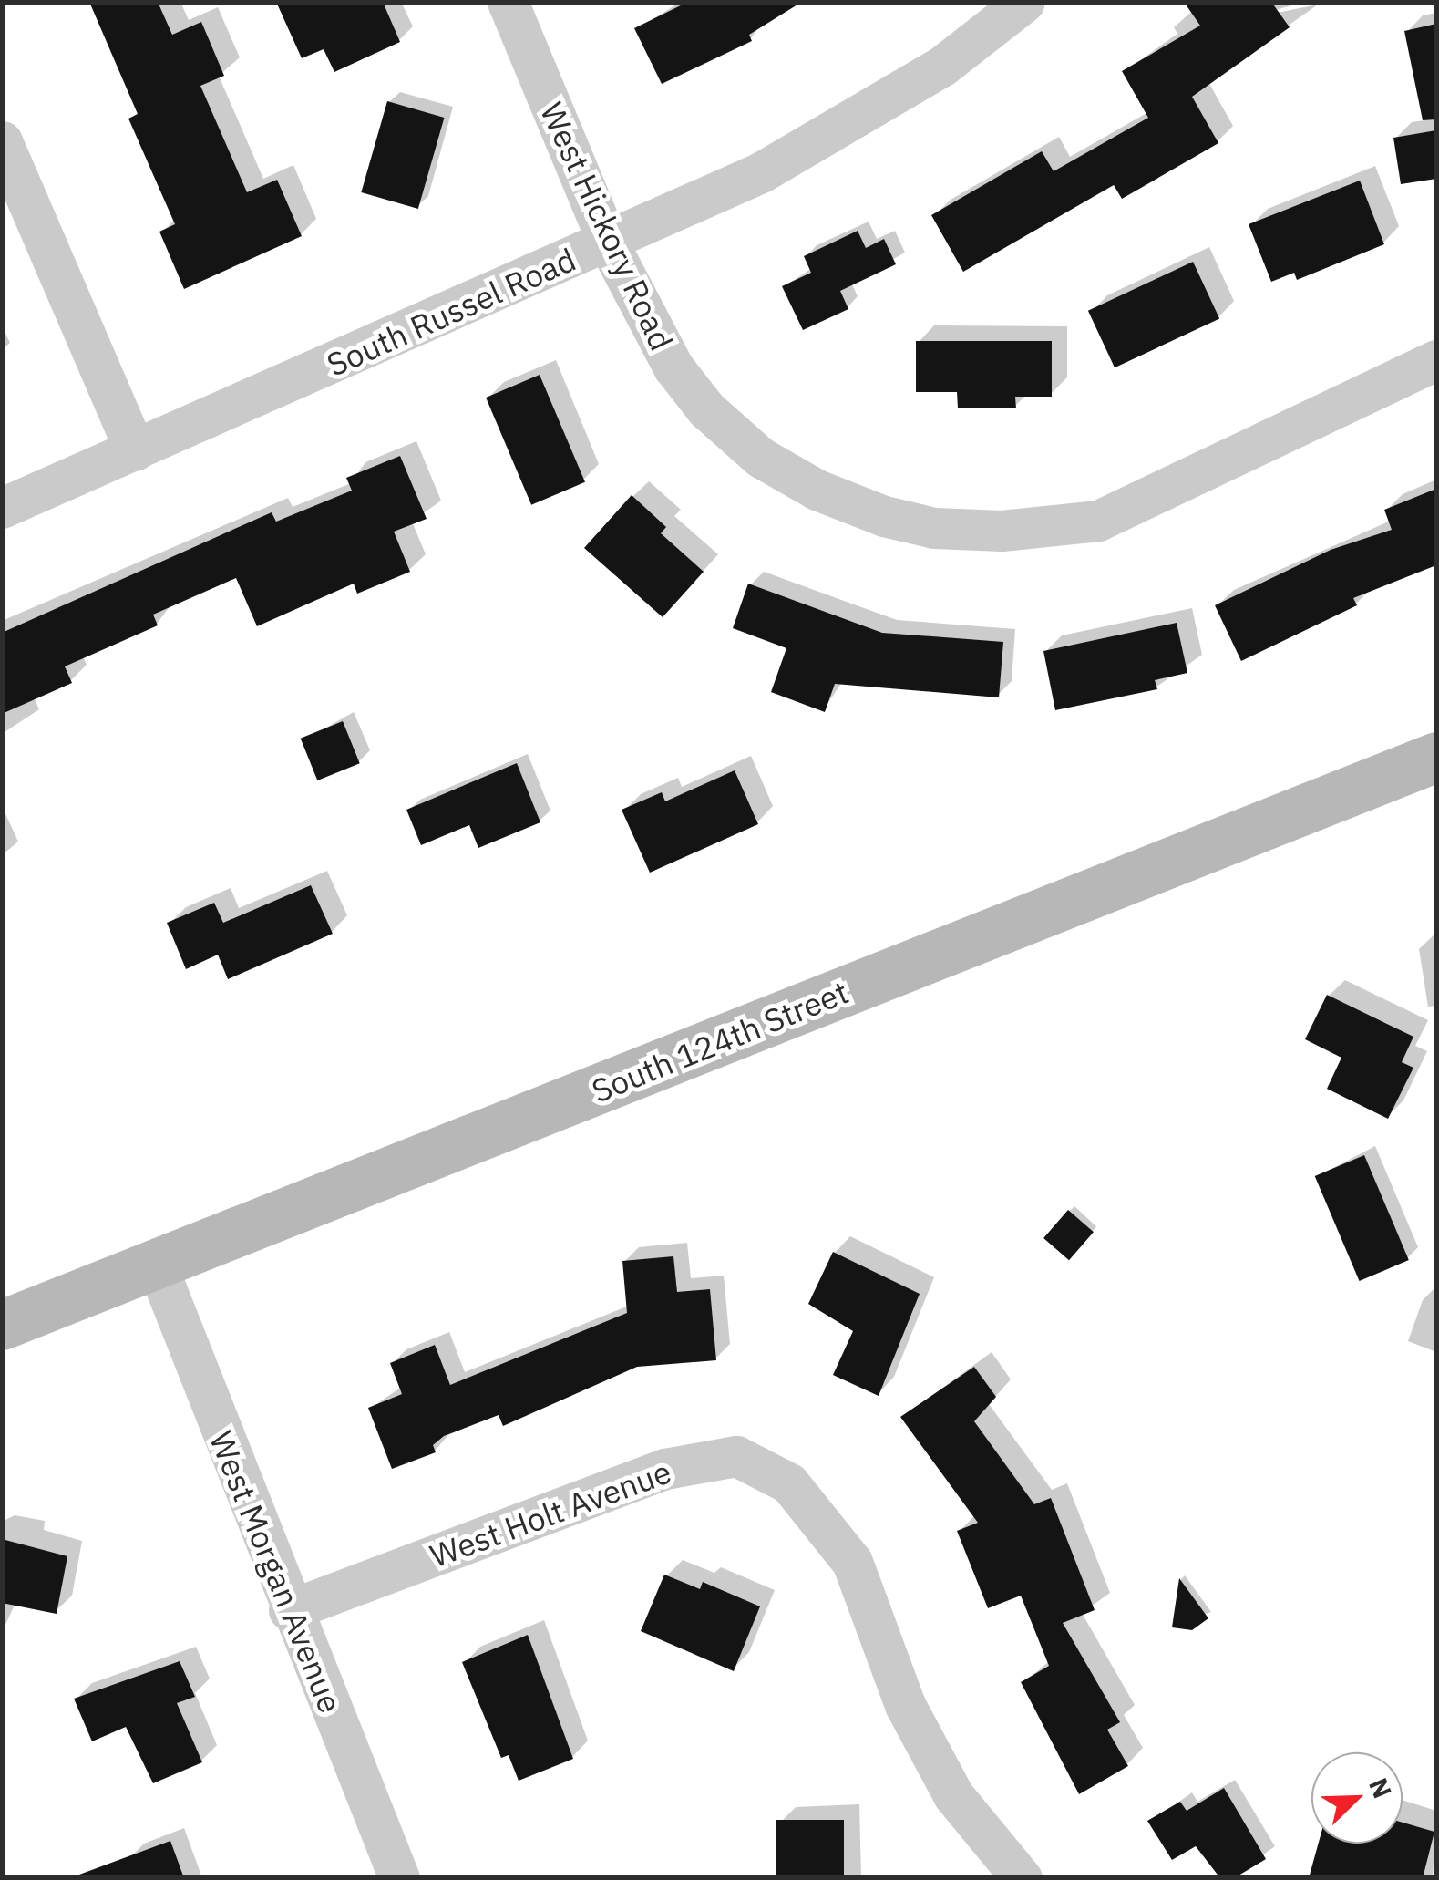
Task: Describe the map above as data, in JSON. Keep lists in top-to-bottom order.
{
  "streets": {
    "street": [
      "West Hickory Road",
      "South Russel Road",
      "South 124th Street",
      "West Holt Avenue",
      "West Morgan Avenue"
    ]
  },
  "crossings": [
    ["West Hickory Road", "South Russel Road"],
    ["South 124th Street", "West Morgan Avenue"],
    ["West Holt Avenue", "West Morgan Avenue"]
  ],
  "north": "top right"
}
